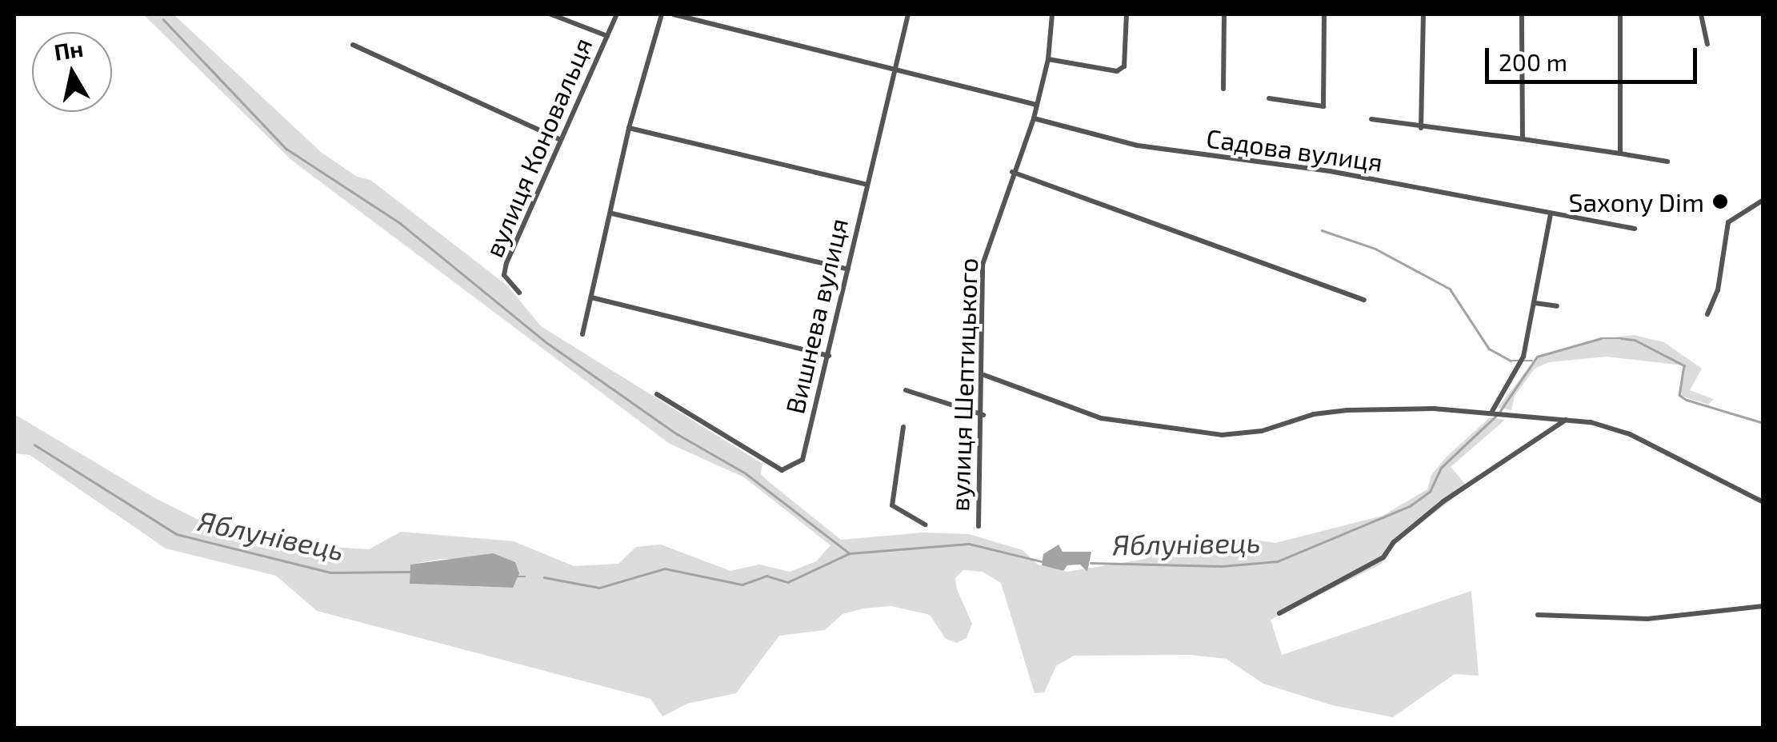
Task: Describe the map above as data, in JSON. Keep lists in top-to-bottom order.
{
  "streets": {
    "street": [
      "вулиця Коновальця",
      "Садова вулиця",
      "Вишнева вулиця",
      "вулиця Шептицького"
    ]
  },
  "crossings": [
    ["Садова вулиця", "вулиця Шептицького"]
  ],
  "water": ["Яблунівець"],
  "places": ["Saxony Dim"],
  "scale_bar": "200 m",
  "north": "top"
}
